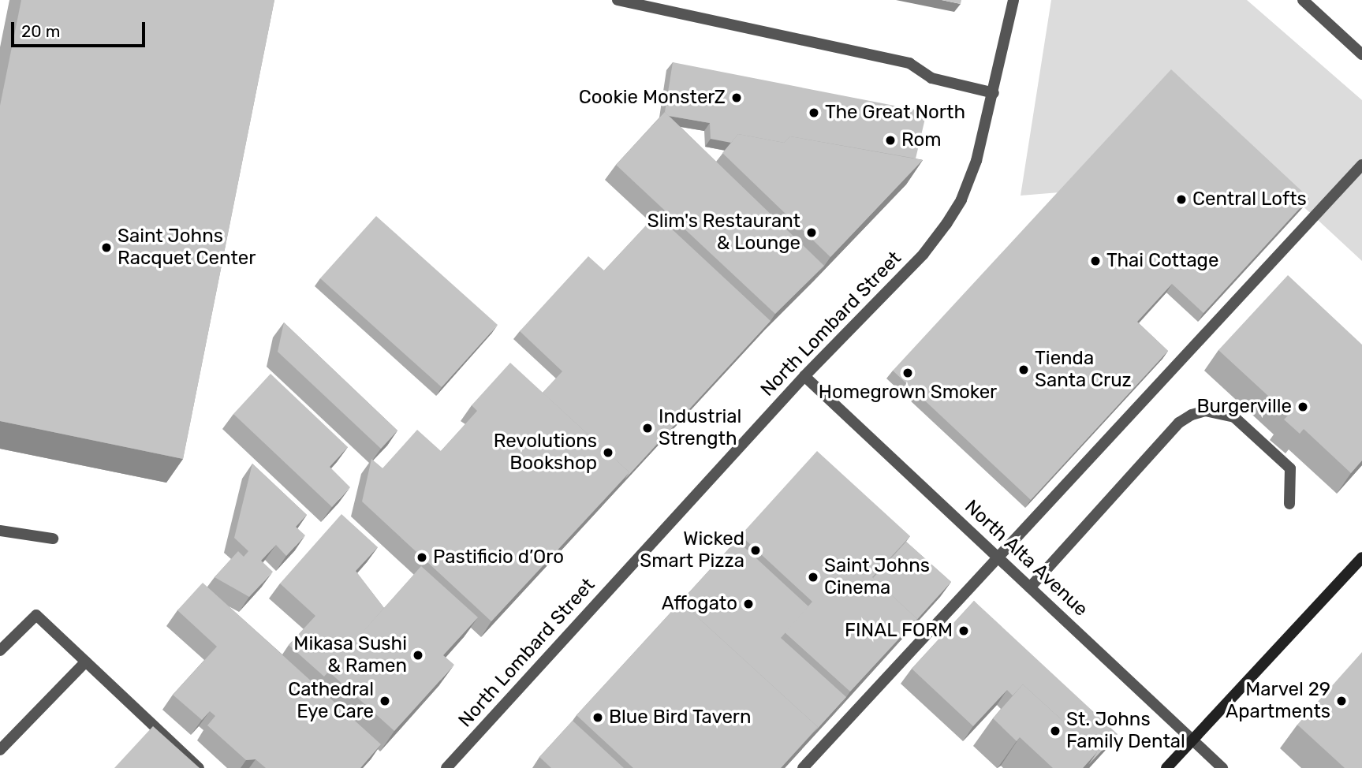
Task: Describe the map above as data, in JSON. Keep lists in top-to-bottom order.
{
  "streets": {
    "street": ["North Lombard Street", "North Alta Avenue"]
  },
  "crossings": [
    ["North Lombard Street", "North Alta Avenue"]
  ],
  "places": [
    "Cookie MonsterZ",
    "The Great North",
    "Rom",
    "Central Lofts",
    "Slim's Restaurant & Lounge",
    "Saint Johns Racquet Center",
    "Thai Cottage",
    "Tienda Santa Cruz",
    "Homegrown Smoker",
    "Burgerville",
    "Industrial Strength",
    "Revolutions Bookshop",
    "Wicked Smart Pizza",
    "Pastificio d’Oro",
    "Saint Johns Cinema",
    "Affogato",
    "FINAL FORM",
    "Mikasa Sushi & Ramen",
    "Cathedral Eye Care",
    "Marvel 29 Apartments",
    "Blue Bird Tavern",
    "St. Johns Family Dental"
  ],
  "scale_bar": "20 m"
}
